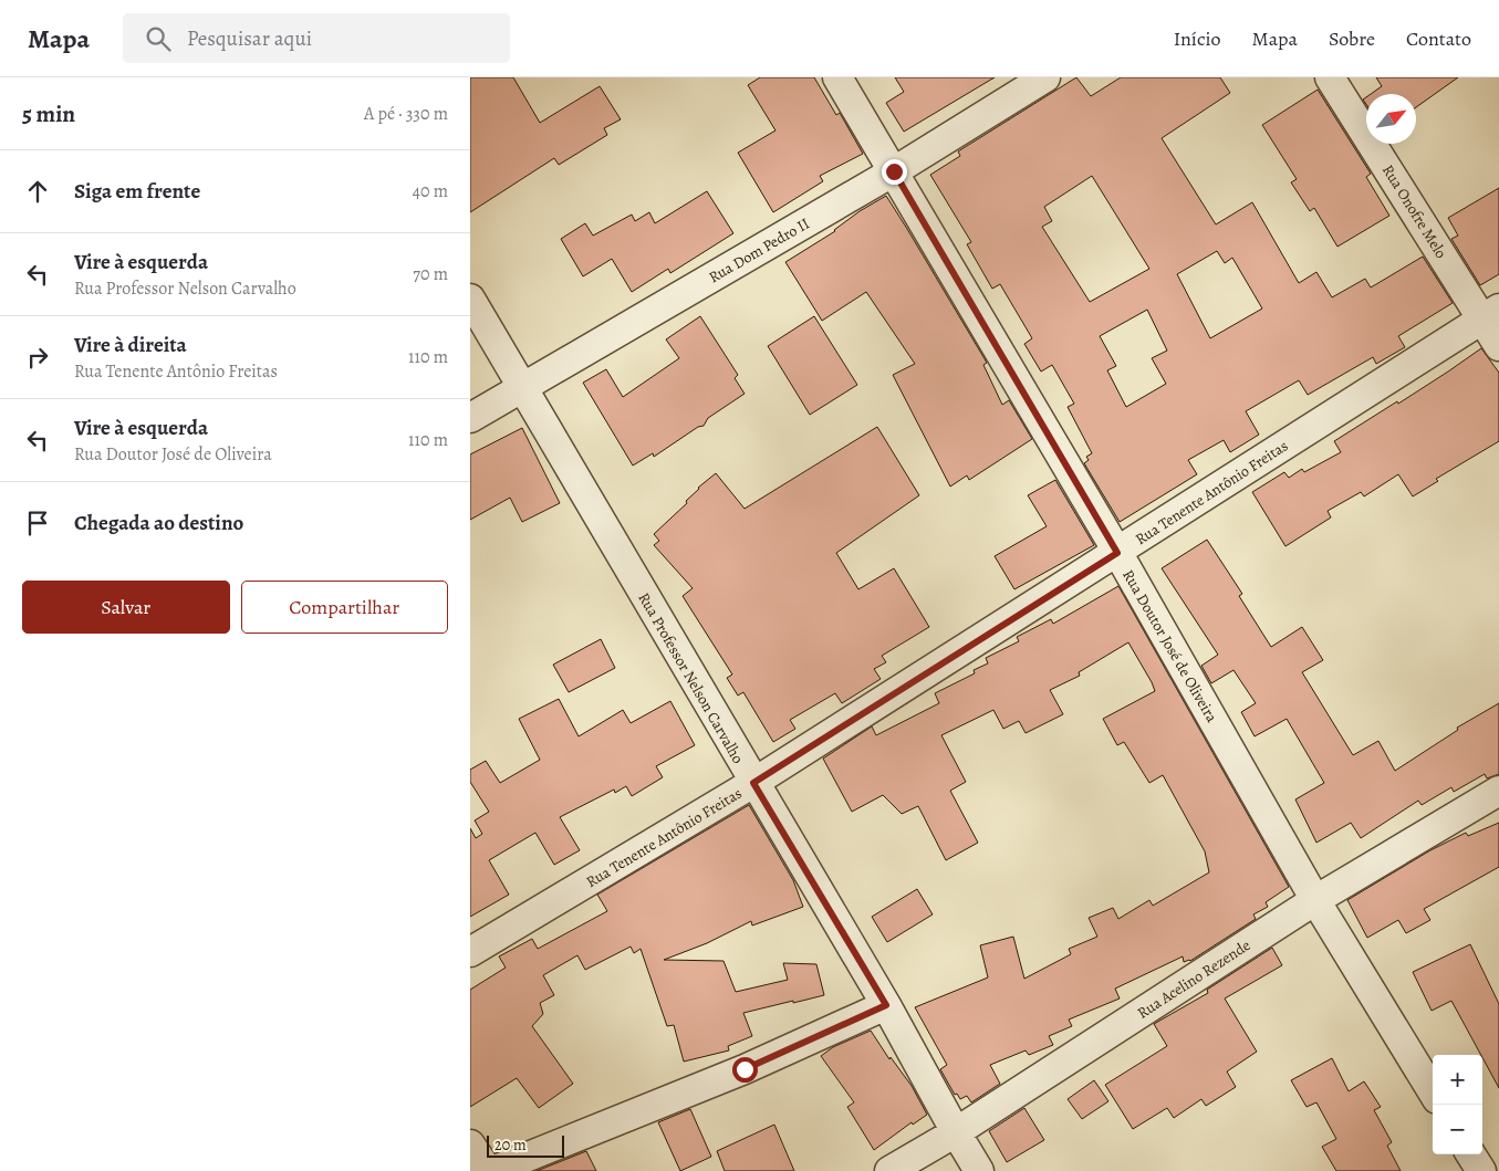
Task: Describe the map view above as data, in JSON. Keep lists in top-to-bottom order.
{
  "streets": {
    "street": [
      "Rua Onofre Melo",
      "Rua Dom Pedro II",
      "Rua Tenente Antônio Freitas",
      "Rua Doutor José de Oliveira",
      "Rua Professor Nelson Carvalho",
      "Rua Acelino Rezende"
    ]
  },
  "crossings": [
    ["Rua Onofre Melo", "Rua Tenente Antônio Freitas"],
    ["Rua Dom Pedro II", "Rua Doutor José de Oliveira"],
    ["Rua Dom Pedro II", "Rua Professor Nelson Carvalho"],
    ["Rua Tenente Antônio Freitas", "Rua Doutor José de Oliveira"],
    ["Rua Tenente Antônio Freitas", "Rua Professor Nelson Carvalho"],
    ["Rua Doutor José de Oliveira", "Rua Acelino Rezende"],
    ["Rua Professor Nelson Carvalho", "Rua Acelino Rezende"]
  ],
  "scale_bar": "20 m",
  "north": "top right",
  "page": {
    "header": "Mapa",
    "search": "Pesquisar aqui",
    "nav": [
      "Início",
      "Mapa",
      "Sobre",
      "Contato"
    ],
    "heading": ["5 min", "A pé · 330 m"],
    "list": [
      ["Siga em frente", "40 m"],
      ["Vire à esquerda", "Rua Professor Nelson Carvalho", "70 m"],
      ["Vire à direita", "Rua Tenente Antônio Freitas", "110 m"],
      ["Vire à esquerda", "Rua Doutor José de Oliveira", "110 m"],
      "Chegada ao destino"
    ],
    "buttons": ["Salvar", "Compartilhar"],
    "map_buttons": ["+", "−"],
    "scale": "20 m"
  }
}
